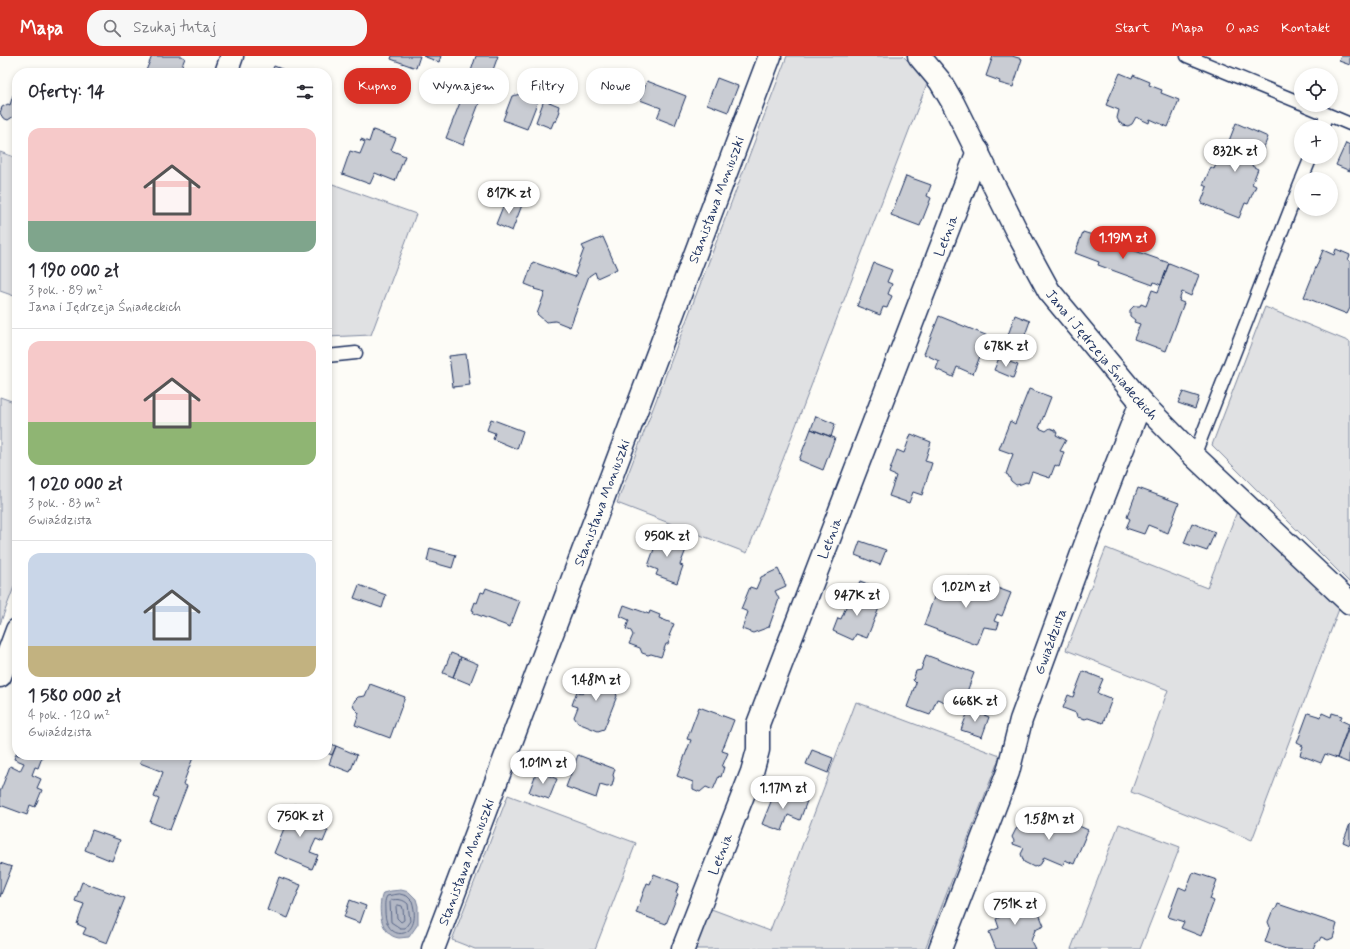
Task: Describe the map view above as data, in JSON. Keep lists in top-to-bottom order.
{
  "streets": {
    "street": [
      "Stanisława Moniuszki",
      "Letnia",
      "Jana i Jędrzeja Śniadeckich",
      "Gwiaździsta"
    ]
  },
  "crossings": [
    ["Letnia", "Jana i Jędrzeja Śniadeckich"],
    ["Jana i Jędrzeja Śniadeckich", "Gwiaździsta"]
  ],
  "page": {
    "header": "Mapa",
    "search": "Szukaj tutaj",
    "nav": [
      "Start",
      "Mapa",
      "O nas",
      "Kontakt"
    ],
    "map_buttons": ["+", "−"],
    "chip": [
      "Kupno",
      "Wynajem",
      "Filtry",
      "Nowe"
    ],
    "heading": "Oferty: 14",
    "list": [
      {
        "name": "1 190 000 zł",
        "note": "3 pok. · 89 m² · Jana i Jędrzeja Śniadeckich"
      },
      {
        "name": "1 020 000 zł",
        "note": "3 pok. · 83 m² · Gwiaździsta"
      },
      {
        "name": "1 580 000 zł",
        "note": "4 pok. · 120 m² · Gwiaździsta"
      }
    ],
    "price": [
      "832K zł",
      "817K zł",
      "1.19M zł",
      "678K zł",
      "950K zł",
      "1.02M zł",
      "947K zł",
      "1.48M zł",
      "668K zł",
      "1.01M zł",
      "1.17M zł",
      "750K zł",
      "1.58M zł",
      "751K zł"
    ]
  }
}
